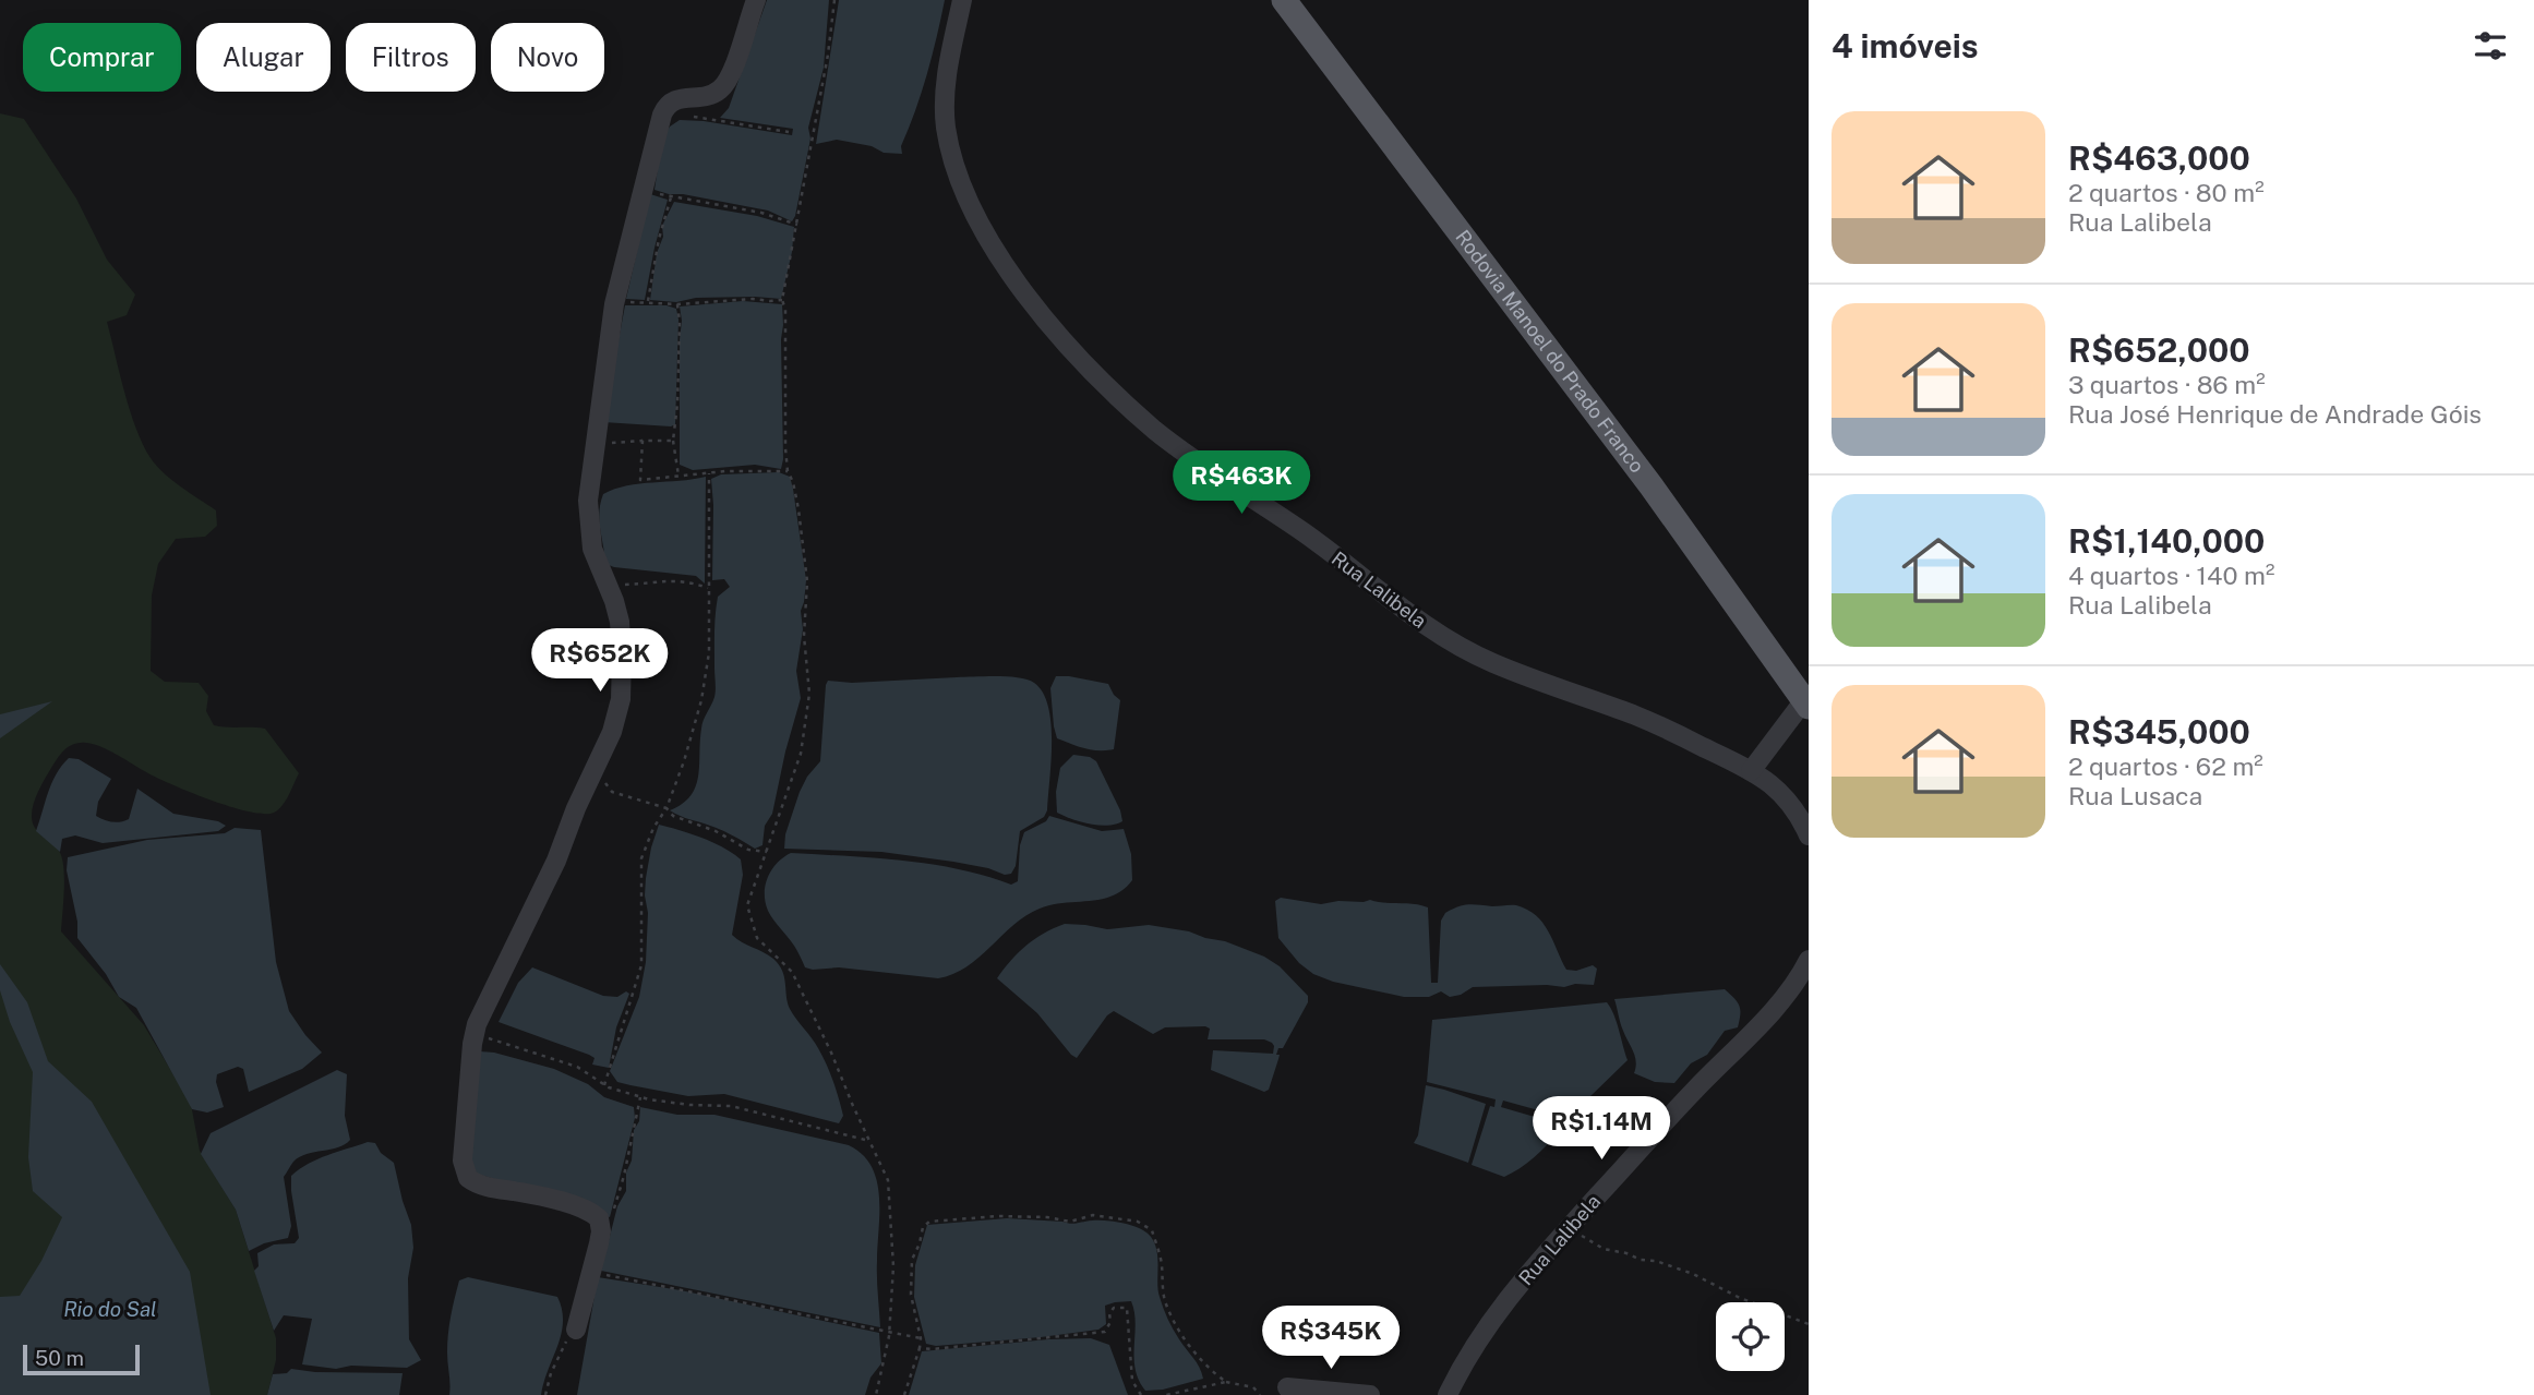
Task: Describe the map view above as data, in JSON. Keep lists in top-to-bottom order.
{
  "streets": {
    "main road": ["Rodovia Manoel do Prado Franco"],
    "street": ["Rua Lalibela"]
  },
  "water": ["Rio do Sal"],
  "scale_bar": "50 m",
  "page": {
    "heading": "4 imóveis",
    "chip": [
      "Comprar",
      "Alugar",
      "Filtros",
      "Novo"
    ],
    "list": [
      {
        "name": "R$463,000",
        "note": "2 quartos · 80 m² · Rua Lalibela"
      },
      {
        "name": "R$652,000",
        "note": "3 quartos · 86 m² · Rua José Henrique de Andrade Góis"
      },
      {
        "name": "R$1,140,000",
        "note": "4 quartos · 140 m² · Rua Lalibela"
      },
      {
        "name": "R$345,000",
        "note": "2 quartos · 62 m² · Rua Lusaca"
      }
    ],
    "price": [
      "R$463K",
      "R$652K",
      "R$1.14M",
      "R$345K"
    ],
    "scale": "50 m"
  }
}
